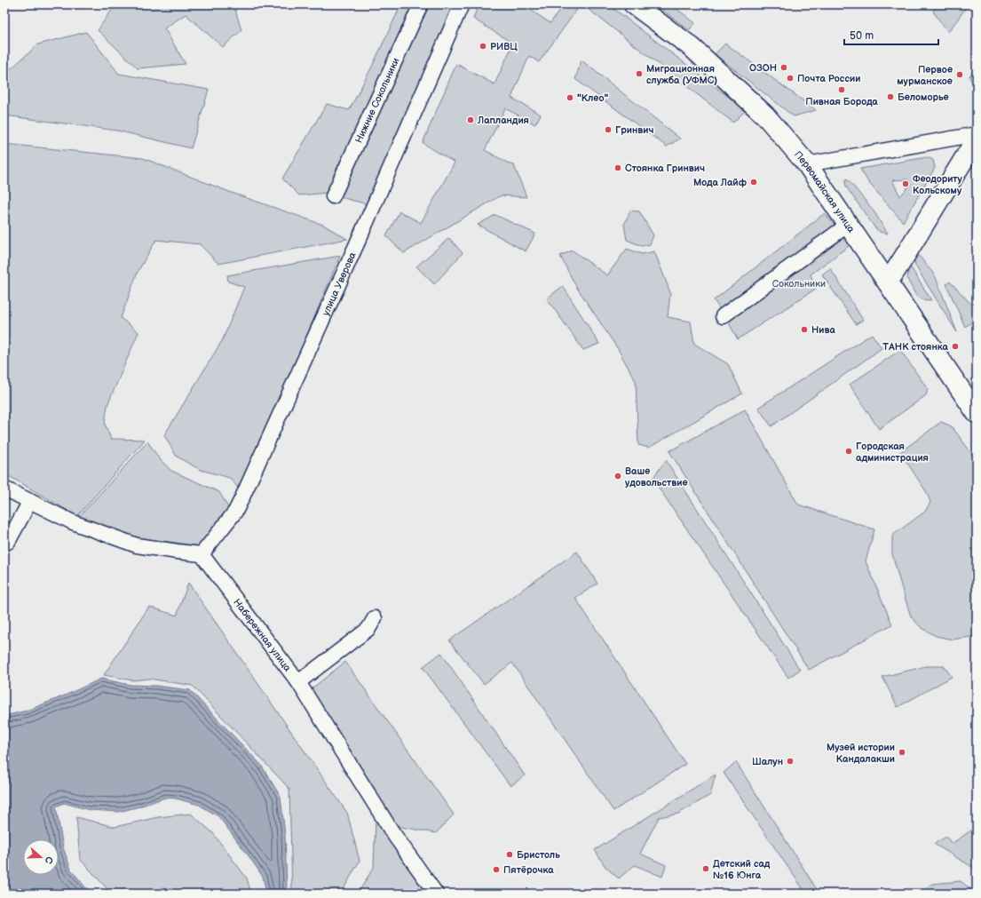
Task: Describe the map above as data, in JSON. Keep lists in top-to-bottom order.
{
  "streets": {
    "main road": ["Первомайская улица"],
    "street": ["Нижние Сокольники", "улица Уверова", "Набережная улица"]
  },
  "crossings": [
    ["улица Уверова", "Набережная улица"]
  ],
  "parks": ["Сокольники"],
  "places": [
    "РИВЦ",
    "ОЗОН",
    "Миграционная служба (УФМС)",
    "Первое мурманское",
    "Почта России",
    "Пивная Борода",
    "Беломорье",
    "\"Клео\"",
    "Лапландия",
    "Гринвич",
    "Стоянка Гринвич",
    "Мода Лайф",
    "Феодориту Кольскому",
    "Нива",
    "ТАНК стоянка",
    "Городская администрация",
    "Ваше удовольствие",
    "Музей истории Кандалакши",
    "Шалун",
    "Бристоль",
    "Детский сад №16 Юнга",
    "Пятёрочка"
  ],
  "scale_bar": "50 m",
  "north": "right"
}
